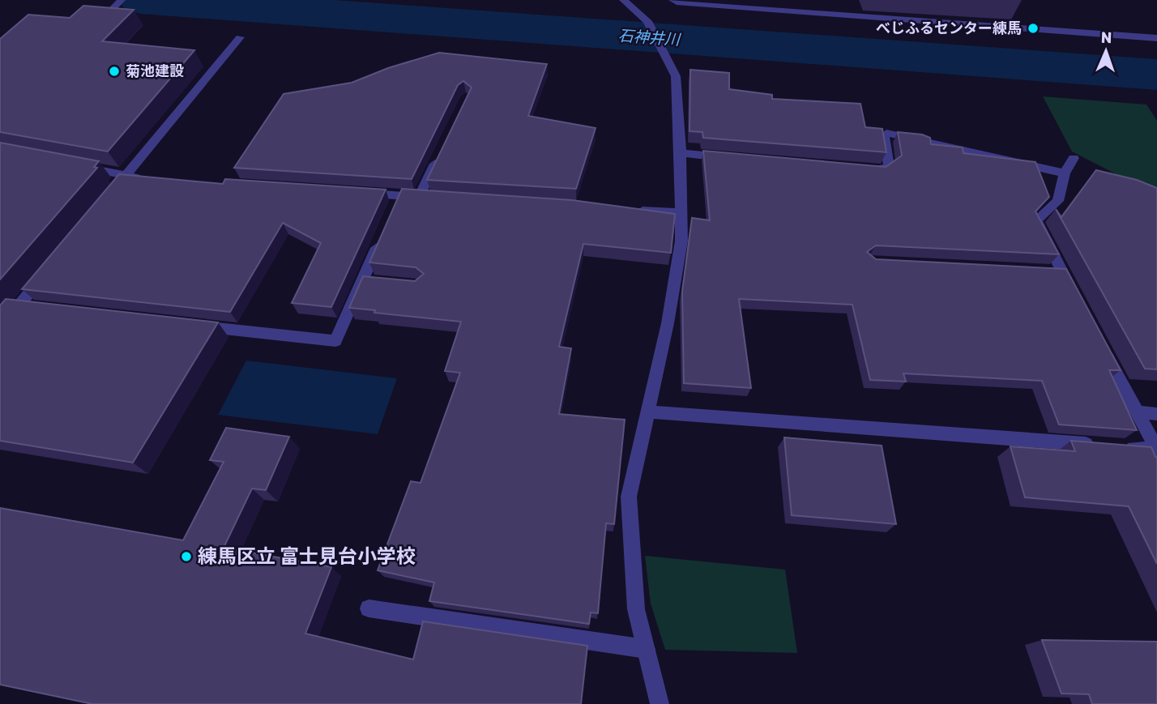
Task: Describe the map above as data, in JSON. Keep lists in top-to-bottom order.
{
  "water": ["石神井川"],
  "places": ["べじふるセンター練馬", "菊池建設", "練馬区立 富士見台小学校"],
  "north": "top"
}
